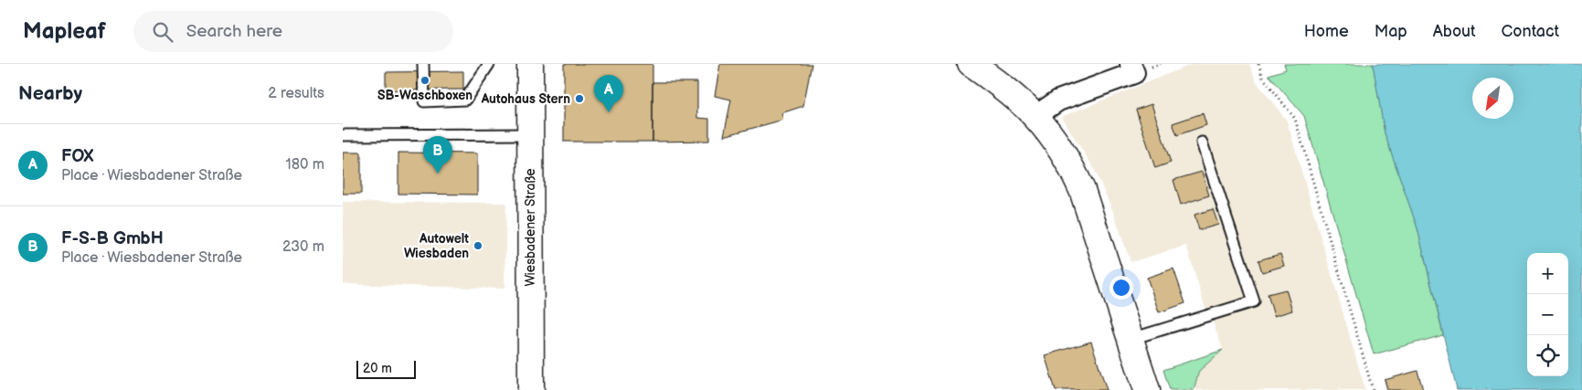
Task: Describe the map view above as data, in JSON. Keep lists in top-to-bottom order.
{
  "streets": {
    "street": ["Wiesbadener Straße"]
  },
  "places": ["SB-Waschboxen", "Autohaus Stern", "Autowelt Wiesbaden"],
  "scale_bar": "20 m",
  "north": "bottom left",
  "page": {
    "header": "Mapleaf",
    "search": "Search here",
    "nav": [
      "Home",
      "Map",
      "About",
      "Contact"
    ],
    "heading": ["Nearby", "2 results"],
    "pins": ["A", "B"],
    "list": [
      {
        "mark": "A",
        "name": "FOX",
        "note": "Place · Wiesbadener Straße",
        "value": "180 m"
      },
      {
        "mark": "B",
        "name": "F-S-B GmbH",
        "note": "Place · Wiesbadener Straße",
        "value": "230 m"
      }
    ],
    "map_buttons": ["+", "−"],
    "scale": "20 m"
  }
}
